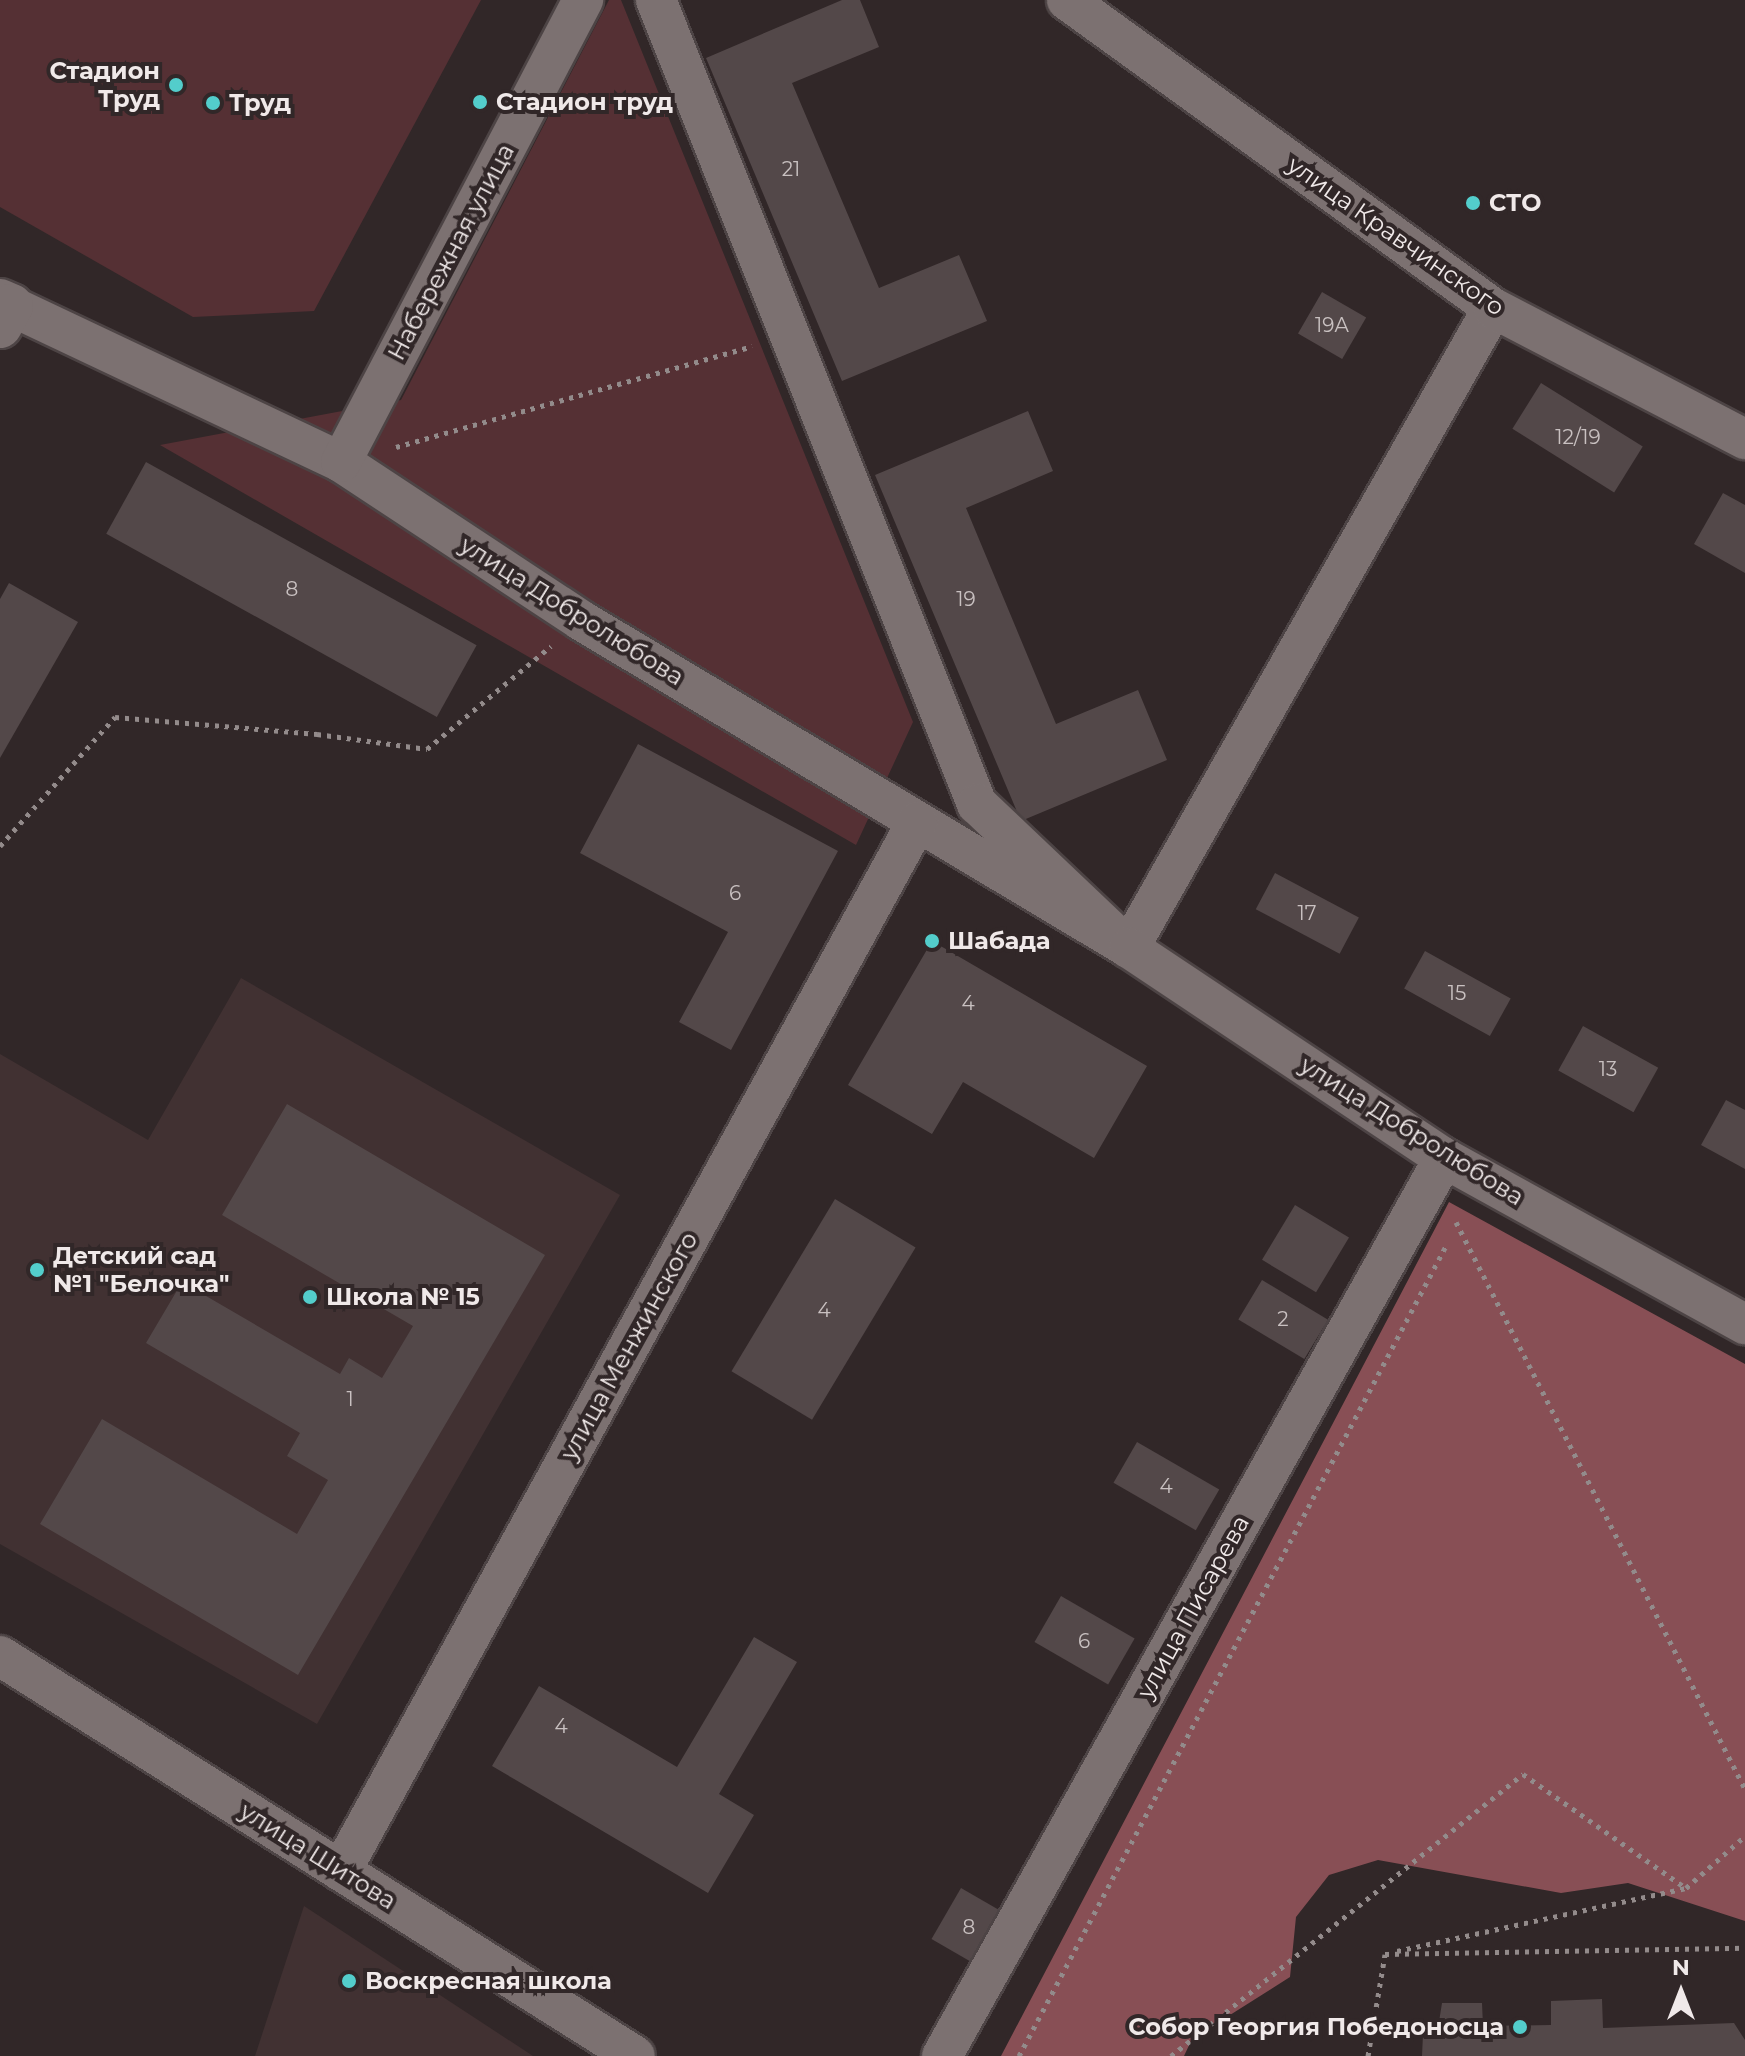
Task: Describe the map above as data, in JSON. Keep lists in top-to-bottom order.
{
  "streets": {
    "street": [
      "улица Кравчинского",
      "Набережная улица",
      "улица Добролюбова",
      "улица Менжинского",
      "улица Писарева",
      "улица Шитова"
    ]
  },
  "crossings": [
    ["Набережная улица", "улица Добролюбова"],
    ["улица Добролюбова", "улица Менжинского"],
    ["улица Добролюбова", "улица Писарева"],
    ["улица Менжинского", "улица Шитова"]
  ],
  "places": [
    "Стадион Труд",
    "Стадион труд",
    "Труд",
    "СТО",
    "Шабада",
    "Детский сад №1 \"Белочка\"",
    "Школа № 15",
    "Воскресная школа",
    "Собор Георгия Победоносца"
  ],
  "house_numbers": [
    "21",
    "19А",
    "12/19",
    "8",
    "19",
    "6",
    "17",
    "15",
    "4",
    "13",
    "4",
    "2",
    "1",
    "4",
    "6",
    "4",
    "8"
  ],
  "north": "top"
}
